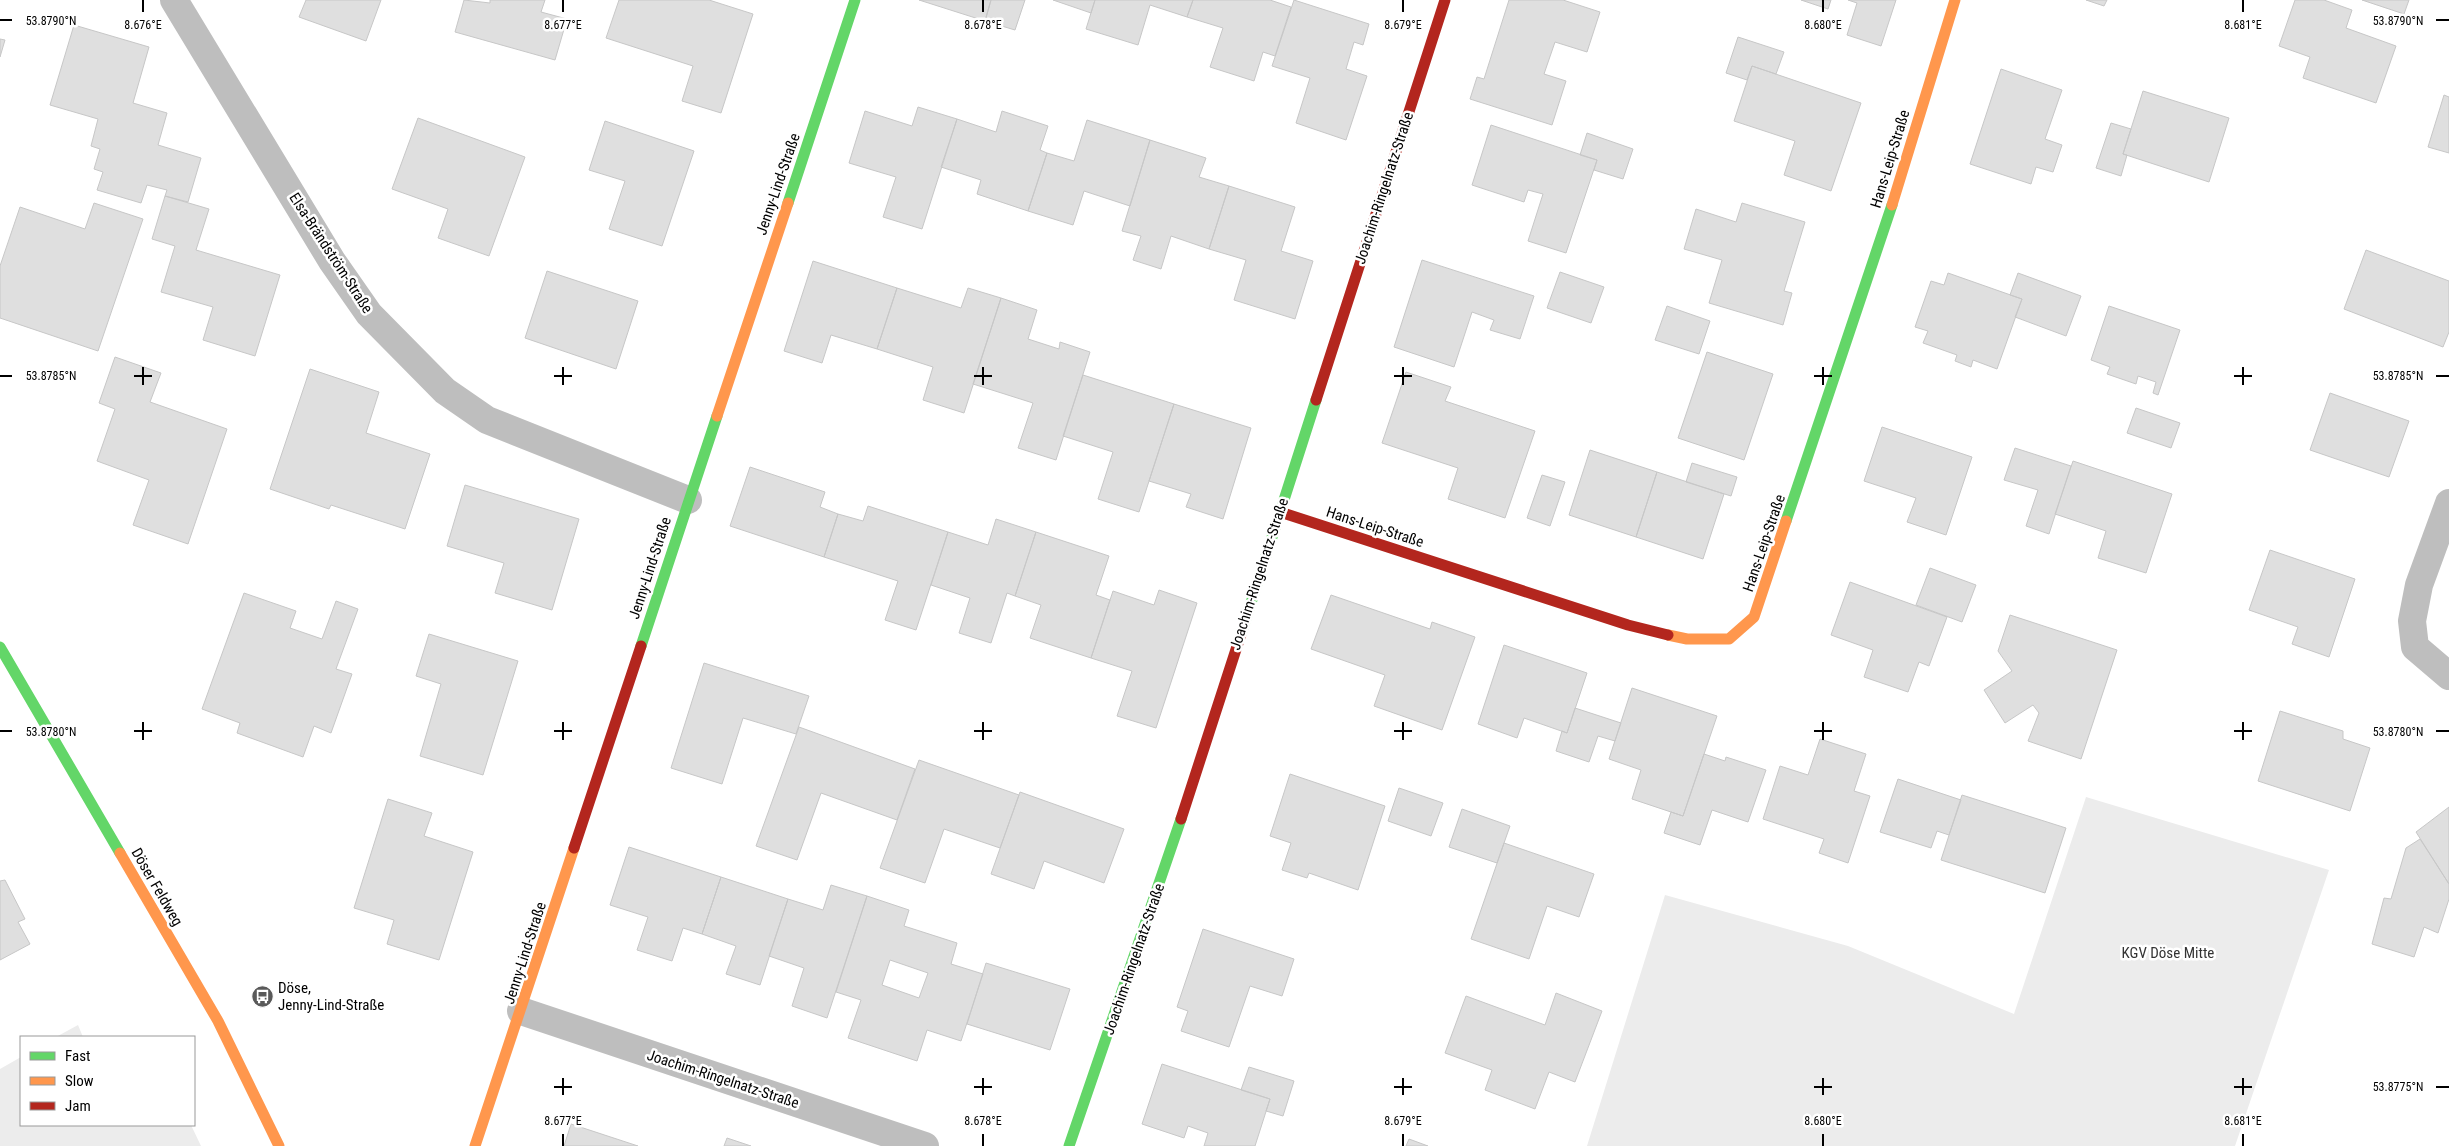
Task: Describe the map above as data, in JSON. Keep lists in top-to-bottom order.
{
  "streets": {
    "street": [
      "Hans-Leip-Straße",
      "Jenny-Lind-Straße",
      "Joachim-Ringelnatz-Straße",
      "Elsa-Brändström-Straße",
      "Döser Feldweg"
    ]
  },
  "crossings": [
    ["Hans-Leip-Straße", "Joachim-Ringelnatz-Straße"],
    ["Jenny-Lind-Straße", "Joachim-Ringelnatz-Straße"],
    ["Jenny-Lind-Straße", "Elsa-Brändström-Straße"]
  ],
  "parks": ["KGV Döse Mitte"],
  "places": {
    "bus stop": ["Döse, Jenny-Lind-Straße"]
  },
  "legend": ["Fast", "Slow", "Jam"],
  "coordinates": [
    "53.8790°N",
    "8.676°E",
    "8.677°E",
    "8.678°E",
    "8.679°E",
    "8.680°E",
    "8.681°E",
    "53.8785°N",
    "53.8780°N",
    "53.8775°N"
  ]
}
